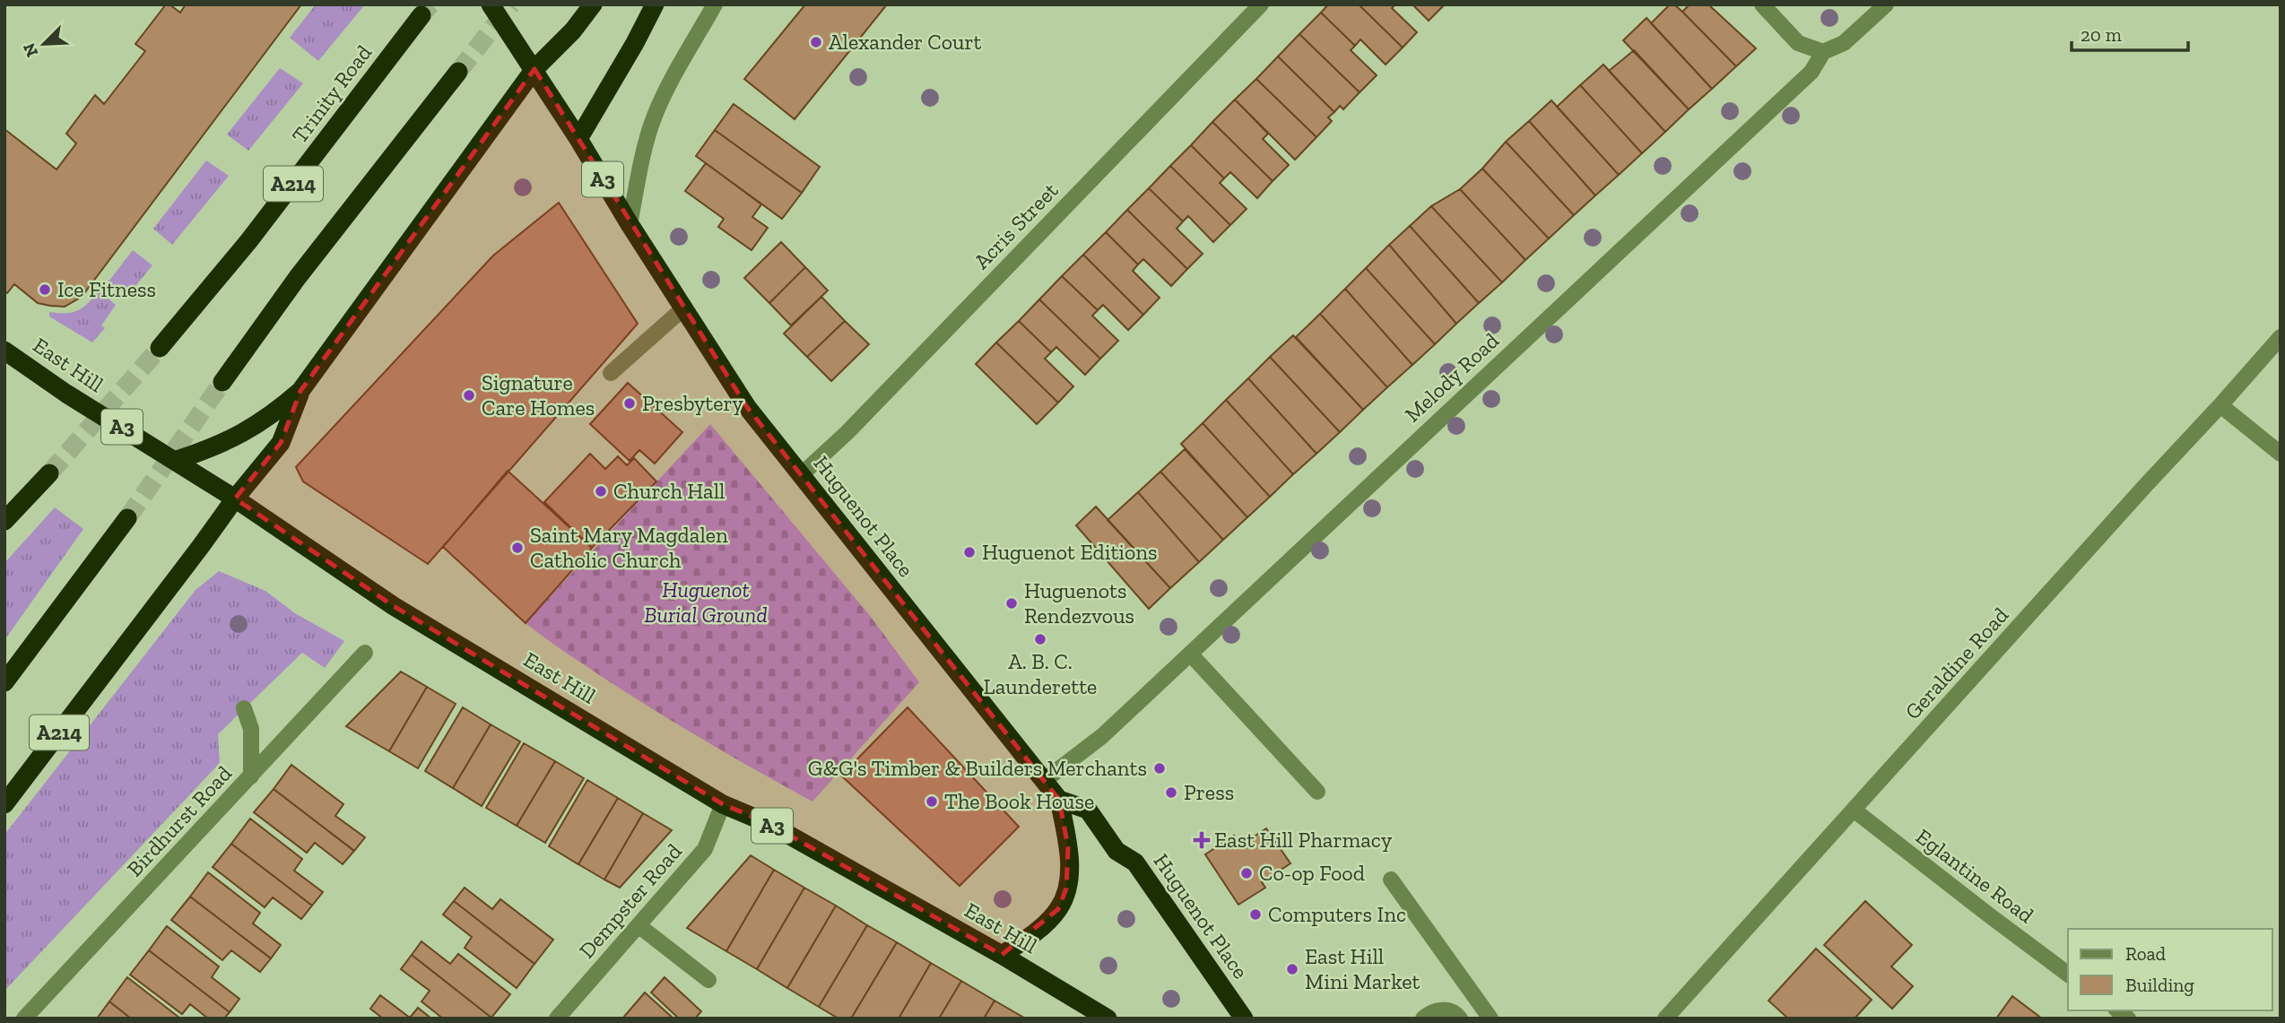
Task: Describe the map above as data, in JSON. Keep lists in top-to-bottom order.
{
  "streets": {
    "highway": [
      "Trinity Road",
      "A3",
      "A214",
      "East Hill",
      "Huguenot Place"
    ],
    "street": [
      "Acris Street",
      "Melody Road",
      "Geraldine Road",
      "Birdhurst Road",
      "Eglantine Road",
      "Dempster Road"
    ]
  },
  "crossings": [
    ["A3", "East Hill"],
    ["A3", "Huguenot Place"],
    ["A214", "East Hill"],
    ["A214", "Huguenot Place"],
    ["Acris Street", "Huguenot Place"],
    ["East Hill", "Dempster Road"],
    ["Melody Road", "Huguenot Place"],
    ["Geraldine Road", "Eglantine Road"]
  ],
  "parks": ["Huguenot Burial Ground"],
  "places": {
    "other": [
      "Alexander Court",
      "Ice Fitness",
      "Signature Care Homes",
      "Presbytery",
      "Church Hall",
      "Saint Mary Magdalen Catholic Church",
      "Huguenot Editions",
      "Huguenots Rendezvous",
      "A. B. C. Launderette",
      "G&G's Timber & Builders Merchants",
      "Press",
      "The Book House",
      "Co-op Food",
      "Computers Inc",
      "East Hill Mini Market"
    ],
    "health": ["East Hill Pharmacy"]
  },
  "legend": ["Road", "Building"],
  "scale_bar": "20 m",
  "north": "bottom left"
}
